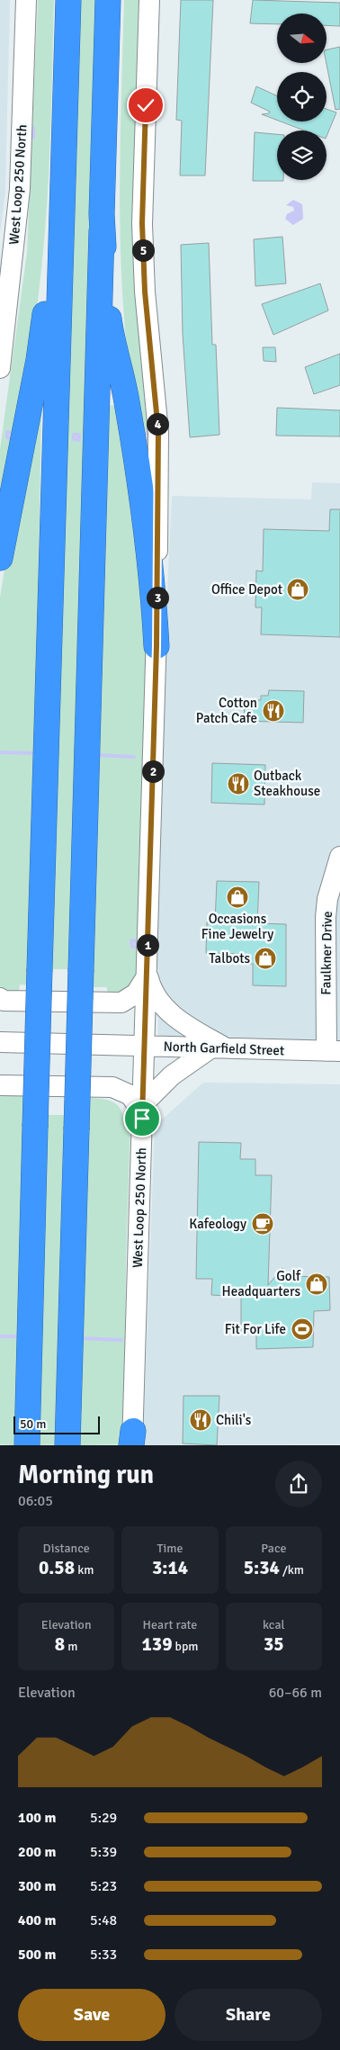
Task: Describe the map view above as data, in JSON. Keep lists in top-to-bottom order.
{
  "streets": {
    "main road": ["West Loop 250 North", "Faulkner Drive", "North Garfield Street"]
  },
  "crossings": [
    ["West Loop 250 North", "North Garfield Street"],
    ["Faulkner Drive", "North Garfield Street"]
  ],
  "places": {
    "shop": [
      "Office Depot",
      "Occasions Fine Jewelry",
      "Talbots",
      "Golf Headquarters"
    ],
    "restaurant": ["Cotton Patch Cafe", "Outback Steakhouse", "Chili's"],
    "cafe": ["Kafeology"],
    "sports": ["Fit For Life"]
  },
  "scale_bar": "50 m",
  "north": "right",
  "page": {
    "pins": [
      "5",
      "4",
      "3",
      "2",
      "1"
    ],
    "scale": "50 m",
    "heading": ["Morning run", "06:05"],
    "stats": [
      ["Distance", "0.58 km"],
      ["Time", "3:14"],
      ["Pace", "5:34 /km"],
      ["Elevation", "8 m"],
      ["Heart rate", "139 bpm"],
      ["kcal", "35"]
    ],
    "chart": ["Elevation", "60–66 m"],
    "list": [
      {
        "name": "100 m",
        "note": "5:29"
      },
      {
        "name": "200 m",
        "note": "5:39"
      },
      {
        "name": "300 m",
        "note": "5:23"
      },
      {
        "name": "400 m",
        "note": "5:48"
      },
      {
        "name": "500 m",
        "note": "5:33"
      }
    ],
    "buttons": ["Save", "Share"]
  }
}
